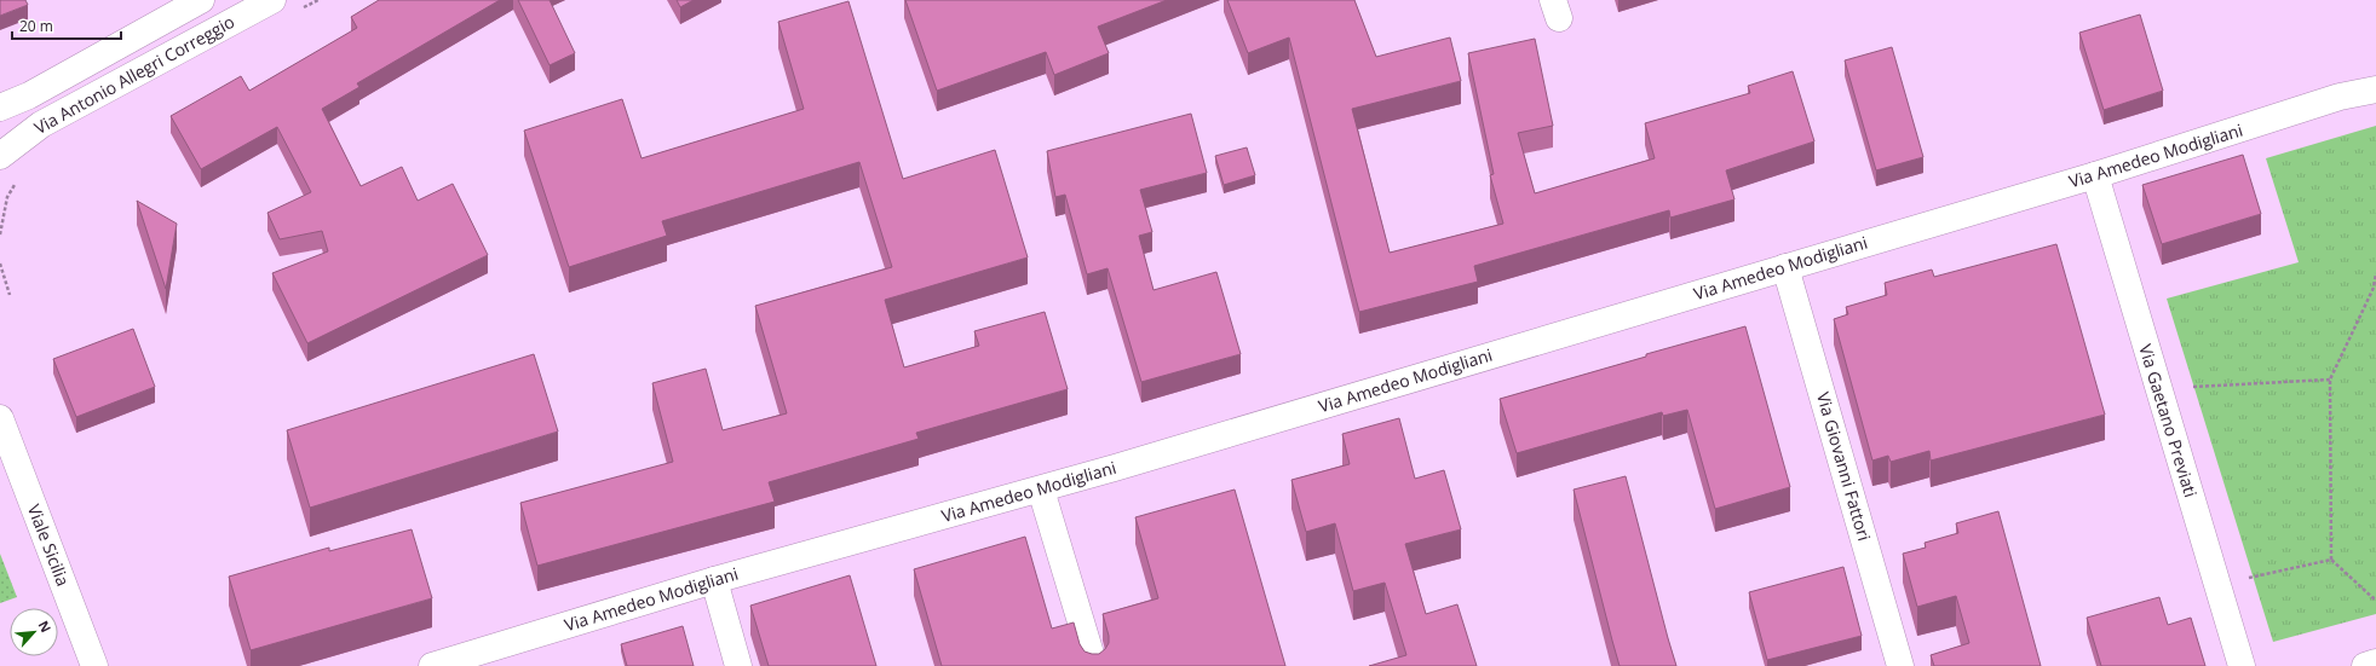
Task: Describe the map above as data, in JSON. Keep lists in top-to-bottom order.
{
  "streets": {
    "street": [
      "Via Antonio Allegri Correggio",
      "Via Amedeo Modigliani",
      "Via Gaetano Previati",
      "Via Giovanni Fattori",
      "Viale Sicilia"
    ]
  },
  "crossings": [
    ["Via Amedeo Modigliani", "Via Gaetano Previati"],
    ["Via Amedeo Modigliani", "Via Giovanni Fattori"]
  ],
  "scale_bar": "20 m",
  "north": "top right"
}
